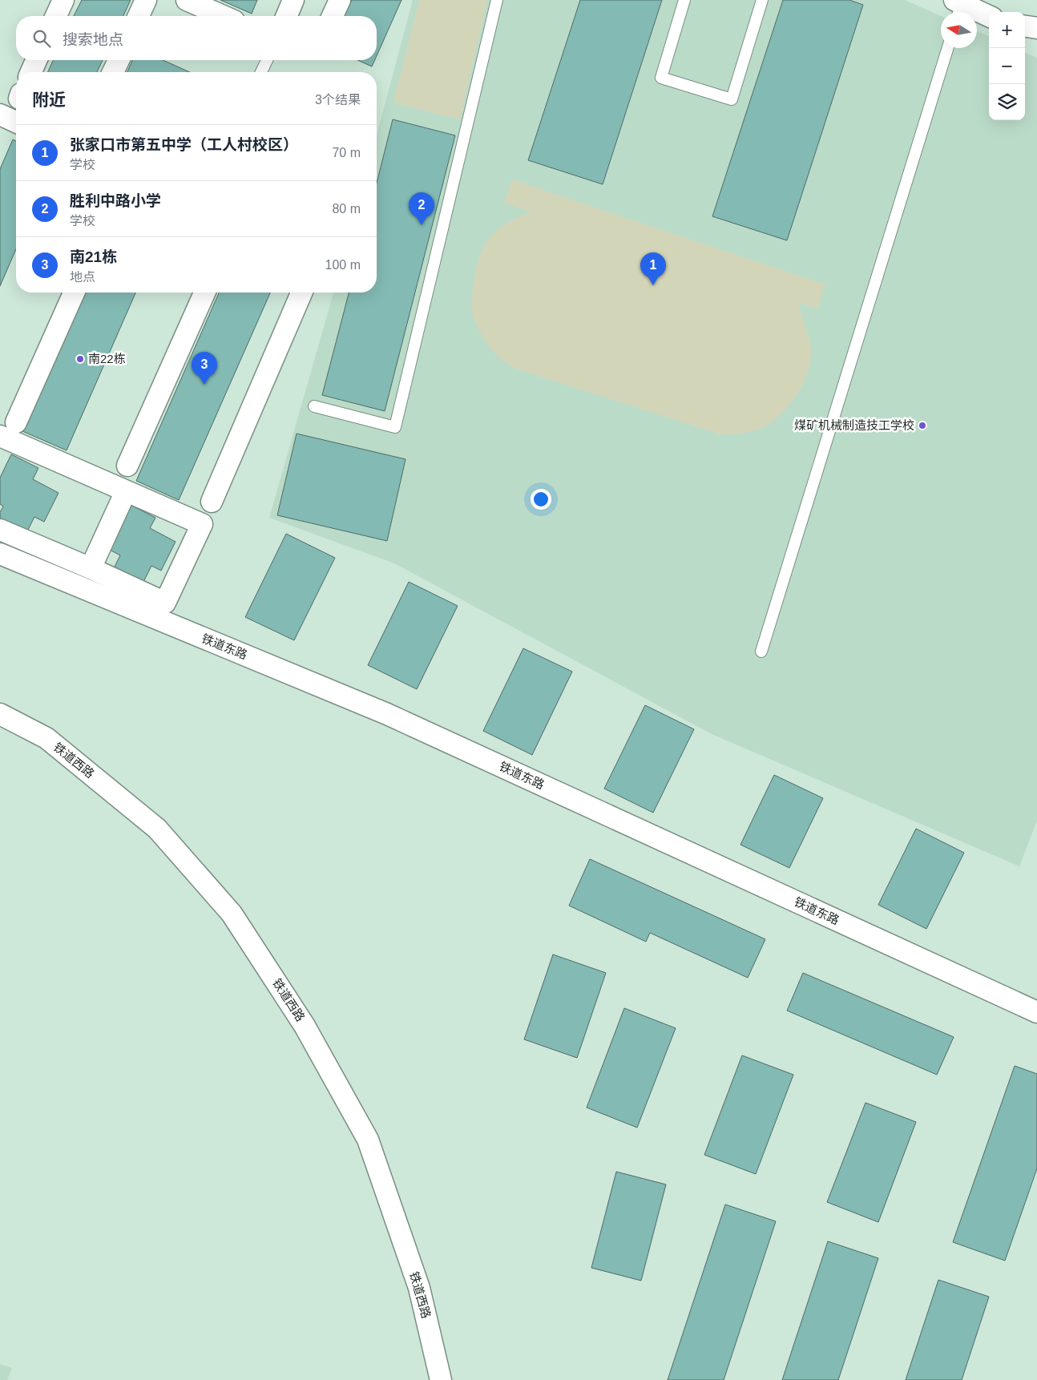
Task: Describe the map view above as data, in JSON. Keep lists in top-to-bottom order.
{
  "streets": {
    "street": ["铁道东路", "铁道西路"]
  },
  "places": ["南22栋", "煤矿机械制造技工学校"],
  "north": "left",
  "page": {
    "map_buttons": ["+", "−"],
    "search": "搜索地点",
    "heading": ["附近", "3个结果"],
    "list": [
      {
        "mark": "1",
        "name": "张家口市第五中学（工人村校区）",
        "note": "学校",
        "value": "70 m"
      },
      {
        "mark": "2",
        "name": "胜利中路小学",
        "note": "学校",
        "value": "80 m"
      },
      {
        "mark": "3",
        "name": "南21栋",
        "note": "地点",
        "value": "100 m"
      }
    ],
    "pins": ["2", "1", "3"]
  }
}
